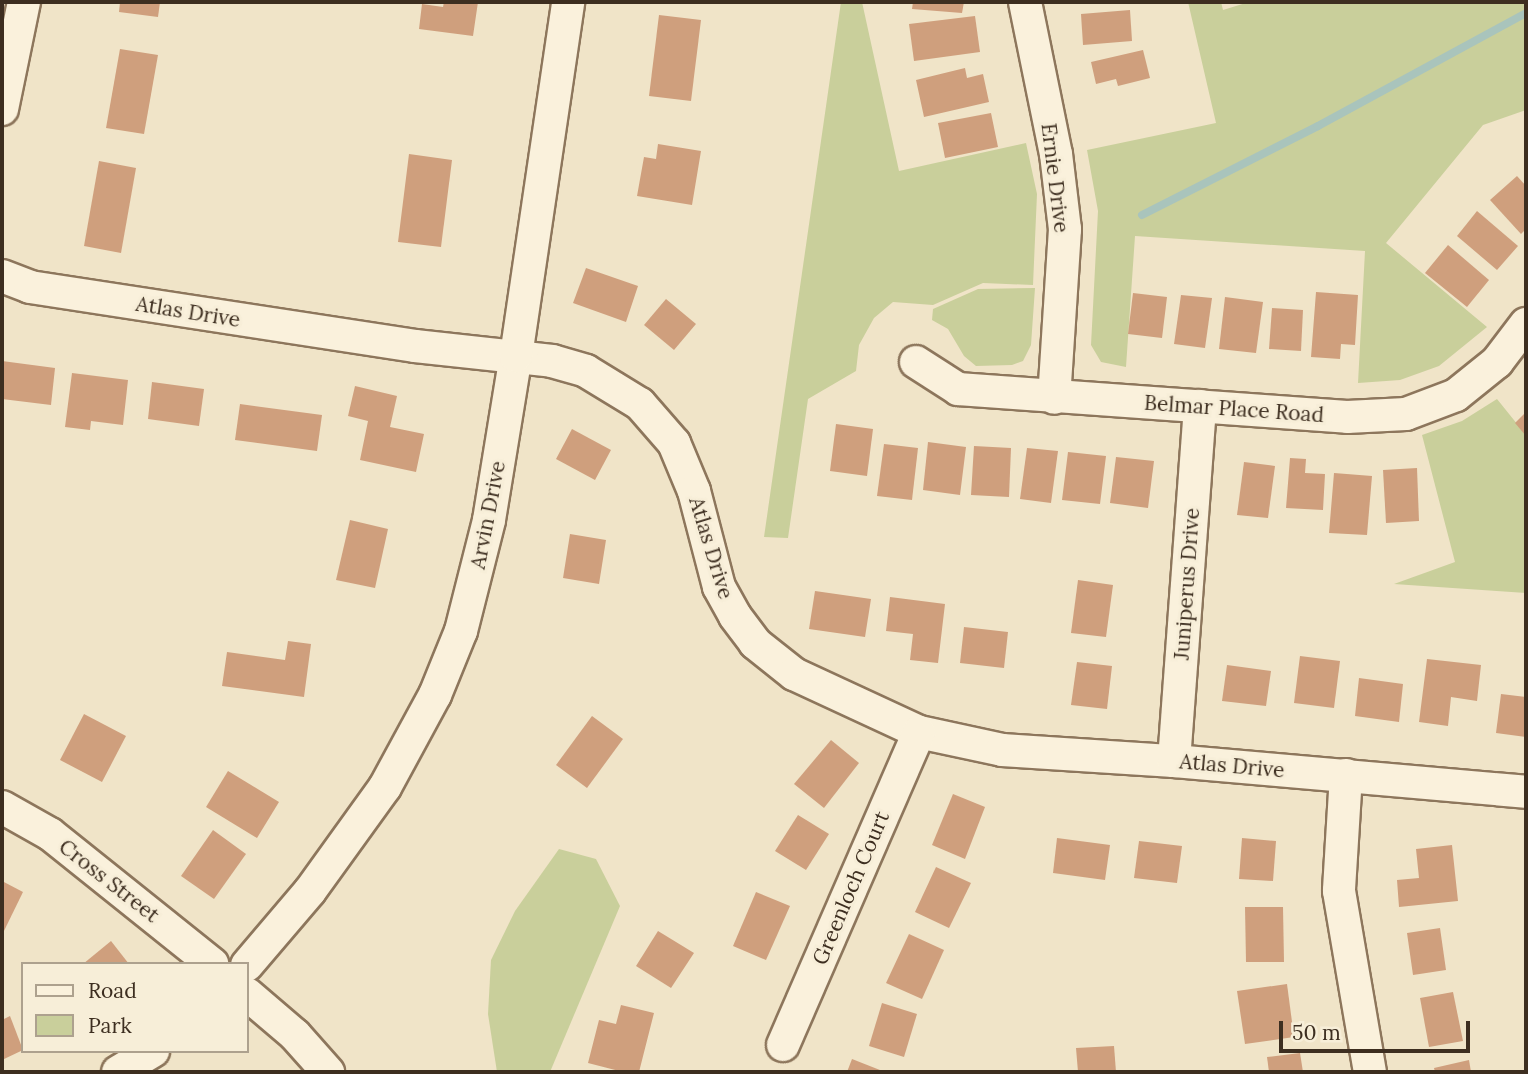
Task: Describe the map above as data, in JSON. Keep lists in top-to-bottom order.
{
  "streets": {
    "street": [
      "Ernie Drive",
      "Atlas Drive",
      "Belmar Place Road",
      "Arvin Drive",
      "Juniperus Drive",
      "Cross Street",
      "Greenloch Court"
    ]
  },
  "crossings": [
    ["Ernie Drive", "Belmar Place Road"],
    ["Atlas Drive", "Arvin Drive"],
    ["Atlas Drive", "Juniperus Drive"],
    ["Atlas Drive", "Greenloch Court"],
    ["Belmar Place Road", "Juniperus Drive"]
  ],
  "legend": ["Road", "Park"],
  "scale_bar": "50 m"
}
